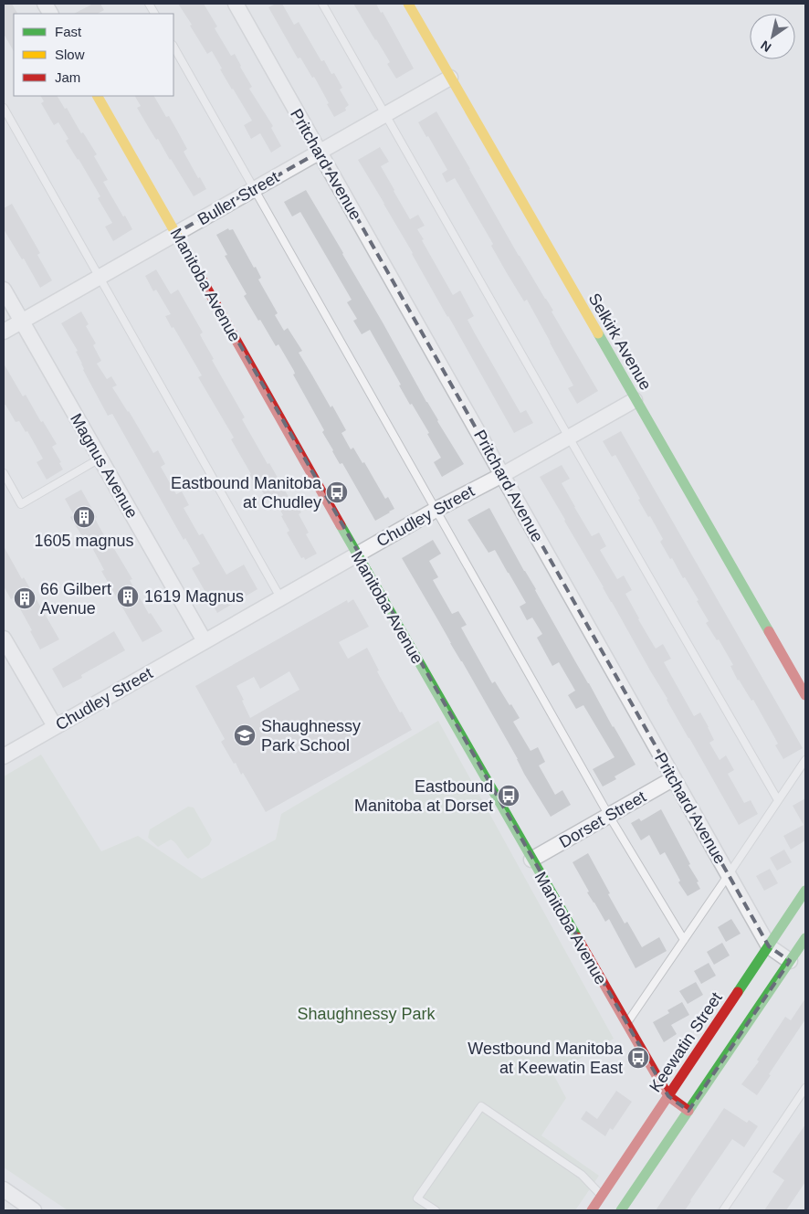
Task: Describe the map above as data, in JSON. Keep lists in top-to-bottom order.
{
  "streets": {
    "street": [
      "Pritchard Avenue",
      "Buller Street",
      "Manitoba Avenue",
      "Selkirk Avenue",
      "Magnus Avenue",
      "Chudley Street",
      "Dorset Street",
      "Keewatin Street"
    ]
  },
  "crossings": [
    ["Pritchard Avenue", "Buller Street"],
    ["Pritchard Avenue", "Chudley Street"],
    ["Pritchard Avenue", "Dorset Street"],
    ["Pritchard Avenue", "Keewatin Street"],
    ["Buller Street", "Manitoba Avenue"],
    ["Buller Street", "Selkirk Avenue"],
    ["Buller Street", "Magnus Avenue"],
    ["Manitoba Avenue", "Chudley Street"],
    ["Manitoba Avenue", "Dorset Street"],
    ["Manitoba Avenue", "Keewatin Street"],
    ["Selkirk Avenue", "Chudley Street"],
    ["Magnus Avenue", "Chudley Street"]
  ],
  "parks": ["Shaughnessy Park"],
  "places": {
    "bus stop": ["Eastbound Manitoba at Chudley", "Eastbound Manitoba at Dorset", "Westbound Manitoba at Keewatin East"],
    "building": ["1605 magnus", "1619 Magnus", "66 Gilbert Avenue"],
    "school or university": ["Shaughnessy Park School"]
  },
  "legend": ["Fast", "Slow", "Jam"],
  "north": "bottom left"
}
